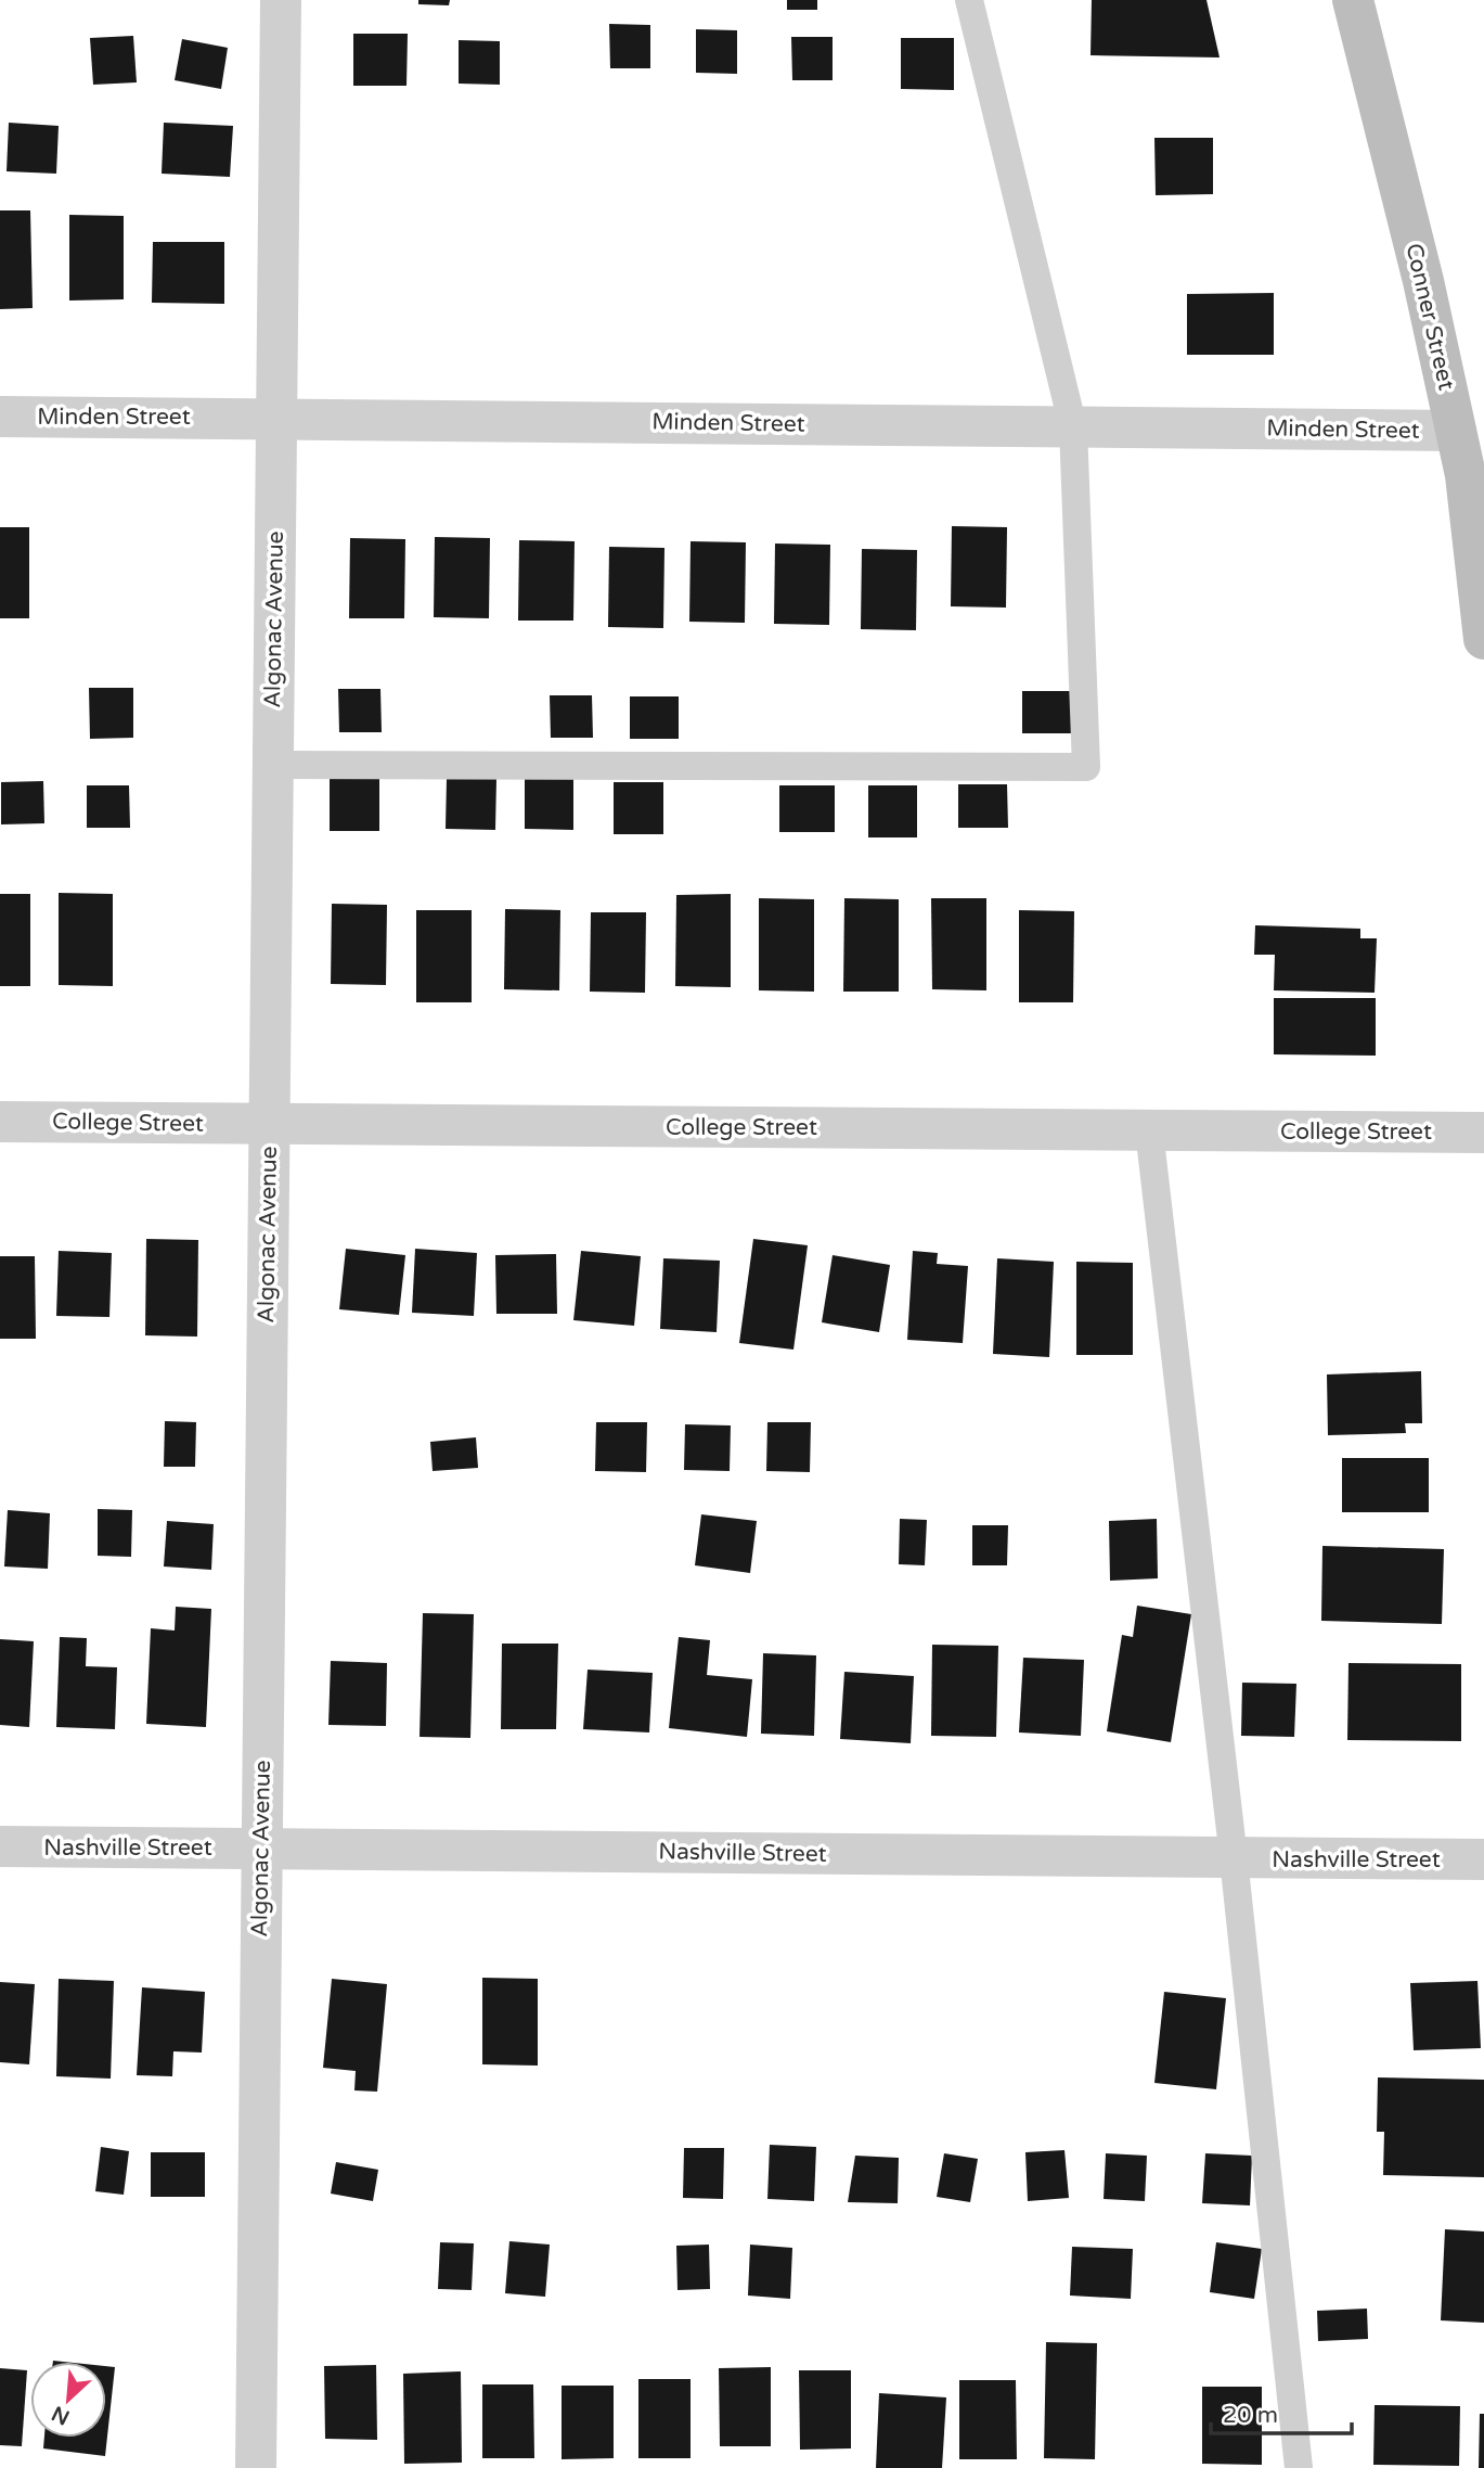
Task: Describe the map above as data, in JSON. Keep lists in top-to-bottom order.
{
  "streets": {
    "main road": ["Conner Street"],
    "street": [
      "Minden Street",
      "Algonac Avenue",
      "College Street",
      "Nashville Street"
    ]
  },
  "crossings": [
    ["Conner Street", "Minden Street"],
    ["Minden Street", "Algonac Avenue"],
    ["Algonac Avenue", "College Street"],
    ["Algonac Avenue", "Nashville Street"]
  ],
  "scale_bar": "20 m",
  "north": "bottom left"
}
